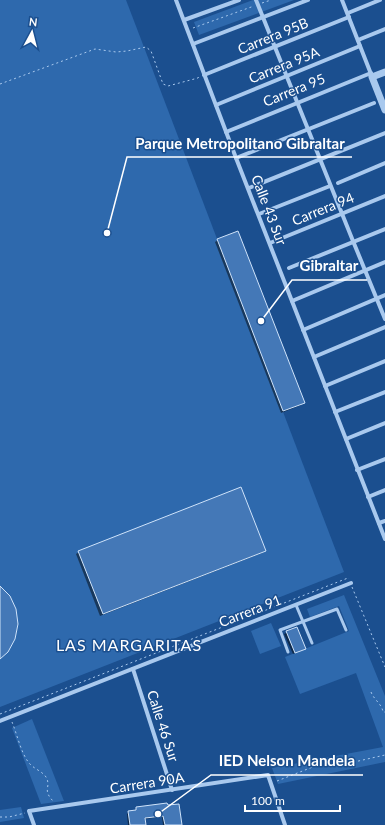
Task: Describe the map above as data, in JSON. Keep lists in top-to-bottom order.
{
  "streets": {
    "street": [
      "Carrera 95B",
      "Carrera 95A",
      "Carrera 95",
      "Carrera 94",
      "Calle 43 Sur",
      "Carrera 91",
      "Calle 46 Sur",
      "Carrera 90A"
    ]
  },
  "crossings": [
    ["Carrera 95B", "Calle 43 Sur"],
    ["Carrera 95A", "Calle 43 Sur"],
    ["Carrera 95", "Calle 43 Sur"],
    ["Carrera 94", "Calle 43 Sur"],
    ["Carrera 91", "Calle 46 Sur"],
    ["Calle 46 Sur", "Carrera 90A"]
  ],
  "districts": ["LAS MARGARITAS"],
  "places": ["Parque Metropolitano Gibraltar", "Gibraltar", "IED Nelson Mandela"],
  "scale_bar": "100 m",
  "north": "top"
}
